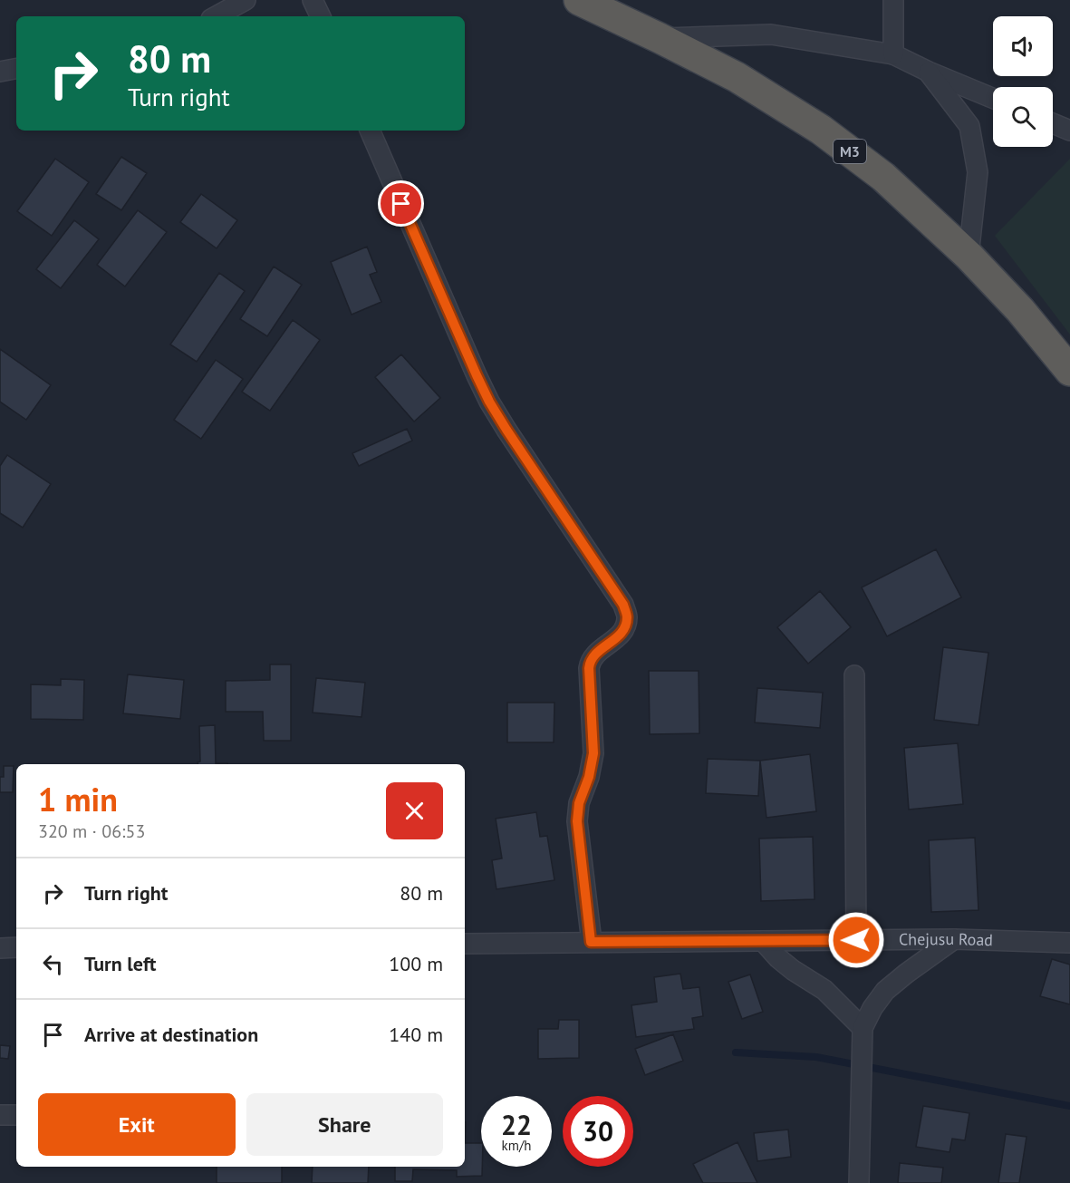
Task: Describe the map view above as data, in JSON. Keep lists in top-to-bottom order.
{
  "streets": {
    "highway": ["M3"],
    "street": ["Chejusu Road"]
  },
  "page": {
    "turn": ["80 m", "Turn right"],
    "heading": ["1 min", "320 m · 06:53"],
    "list": [
      {
        "name": "Turn right",
        "value": "80 m"
      },
      {
        "name": "Turn left",
        "value": "100 m"
      },
      {
        "name": "Arrive at destination",
        "value": "140 m"
      }
    ],
    "buttons": ["Exit", "Share"],
    "speed": "22 km/h",
    "limit": "30"
  }
}
